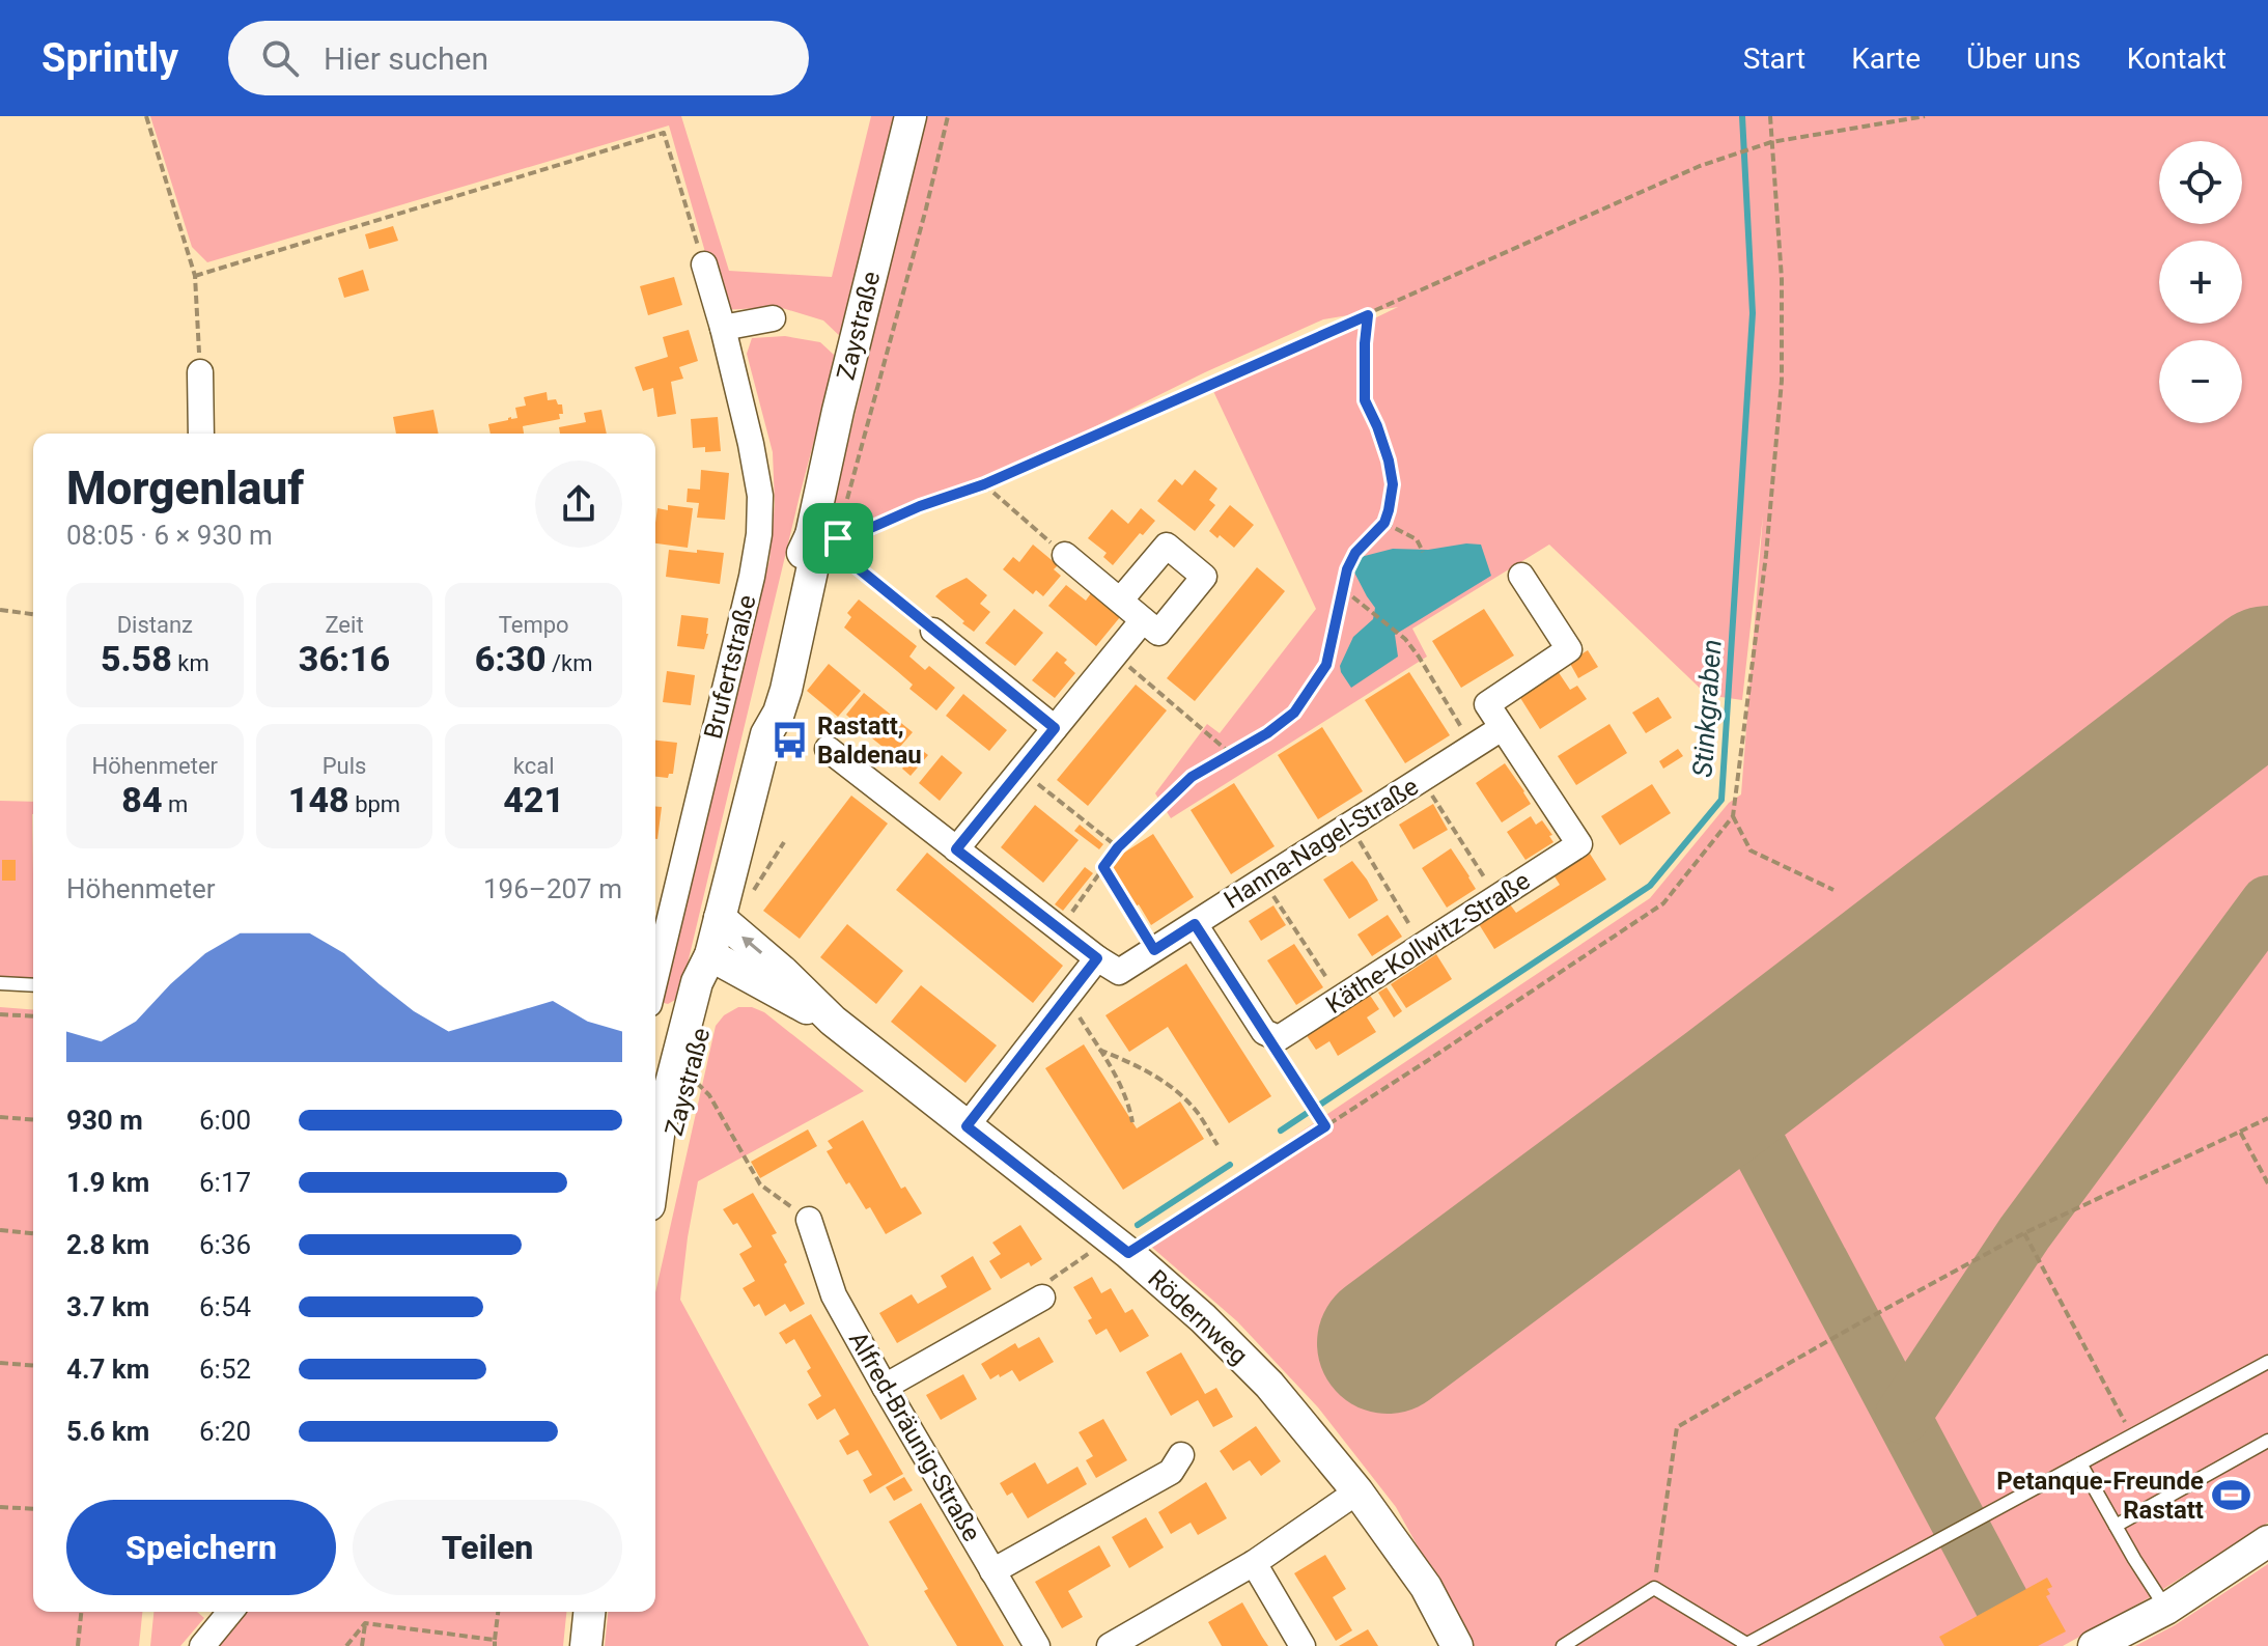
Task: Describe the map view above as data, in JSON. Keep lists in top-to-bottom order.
{
  "streets": {
    "street": [
      "Zaystraße",
      "Brufertstraße",
      "Hanna-Nagel-Straße",
      "Käthe-Kollwitz-Straße",
      "Rödernweg",
      "Alfred-Bräunig-Straße"
    ]
  },
  "crossings": [
    ["Zaystraße", "Rödernweg"],
    ["Hanna-Nagel-Straße", "Käthe-Kollwitz-Straße"]
  ],
  "water": ["Stinkgraben"],
  "places": {
    "bus stop": ["Rastatt, Baldenau"],
    "sports": ["Petanque-Freunde Rastatt"]
  },
  "page": {
    "header": "Sprintly",
    "search": "Hier suchen",
    "nav": [
      "Start",
      "Karte",
      "Über uns",
      "Kontakt"
    ],
    "map_buttons": ["+", "−"],
    "heading": ["Morgenlauf", "08:05 · 6 × 930 m"],
    "stats": [
      ["Distanz", "5.58 km"],
      ["Zeit", "36:16"],
      ["Tempo", "6:30 /km"],
      ["Höhenmeter", "84 m"],
      ["Puls", "148 bpm"],
      ["kcal", "421"]
    ],
    "chart": ["Höhenmeter", "196–207 m"],
    "list": [
      {
        "name": "930 m",
        "note": "6:00"
      },
      {
        "name": "1.9 km",
        "note": "6:17"
      },
      {
        "name": "2.8 km",
        "note": "6:36"
      },
      {
        "name": "3.7 km",
        "note": "6:54"
      },
      {
        "name": "4.7 km",
        "note": "6:52"
      },
      {
        "name": "5.6 km",
        "note": "6:20"
      }
    ],
    "buttons": ["Speichern", "Teilen"]
  }
}
